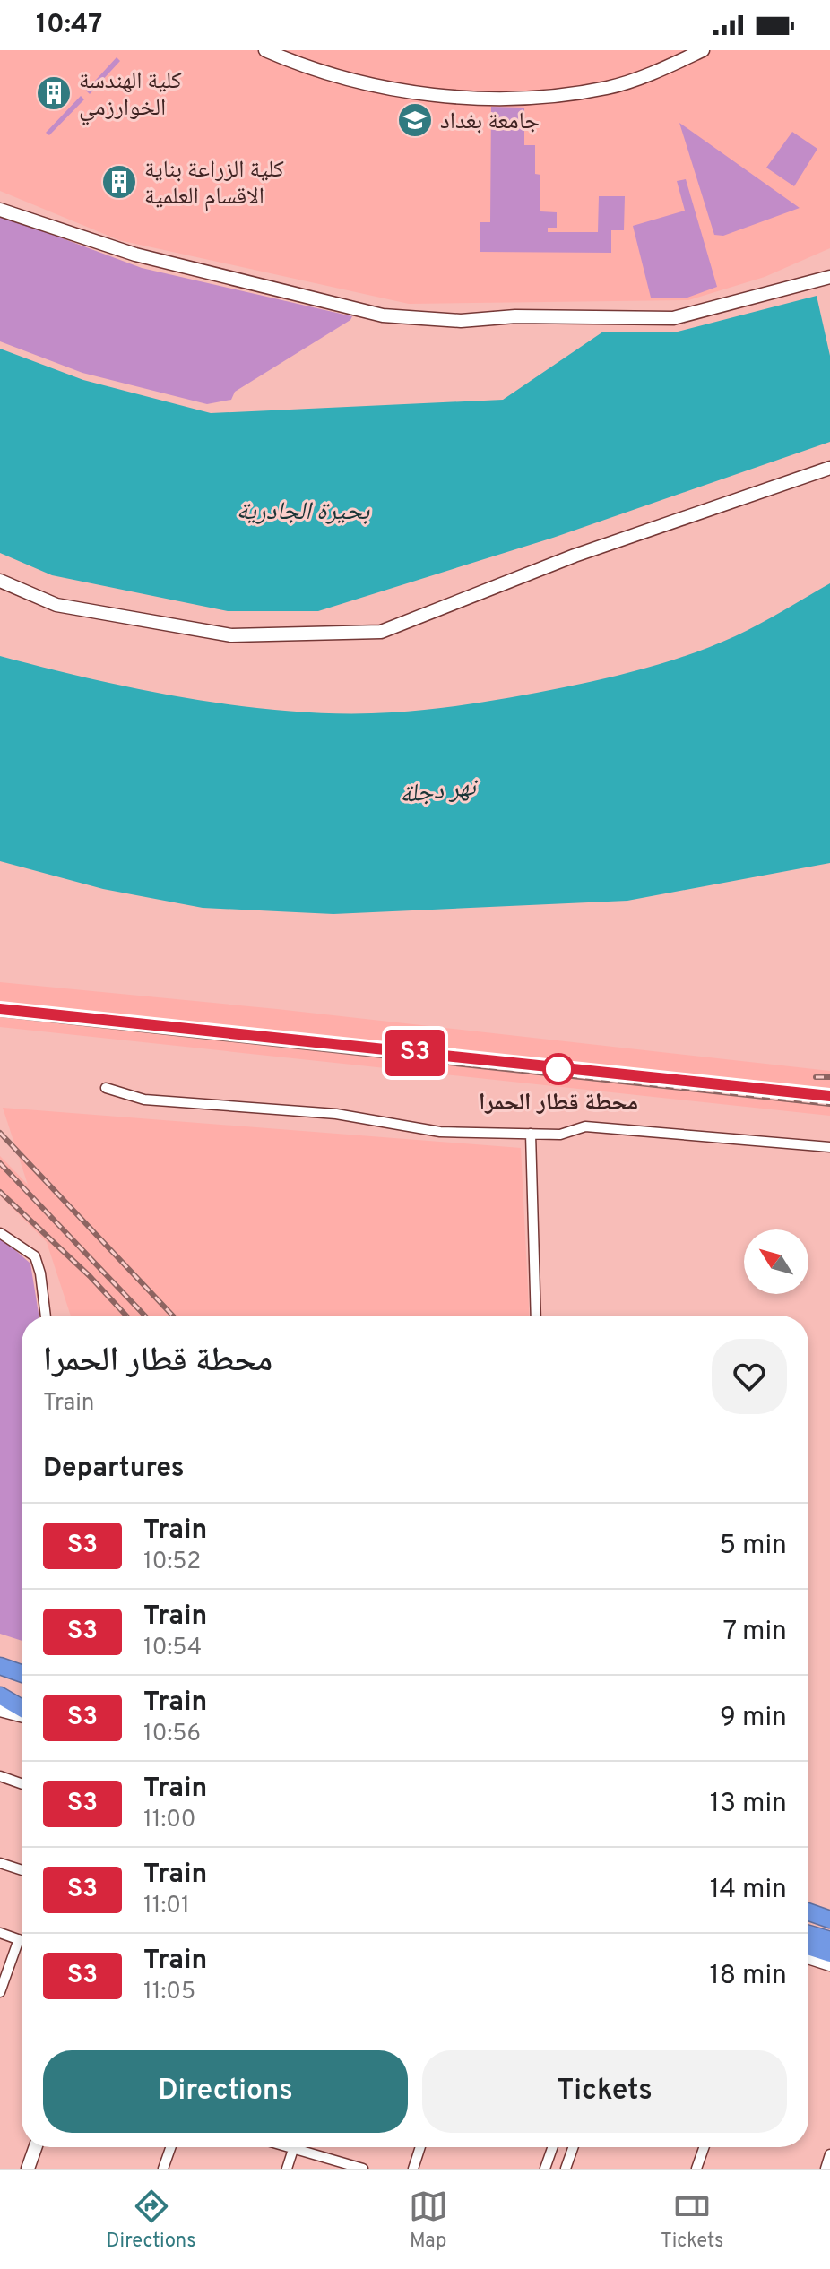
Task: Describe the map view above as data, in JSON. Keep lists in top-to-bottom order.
{
  "water": ["بحيرة الجادرية", "نهر دجلة"],
  "places": {
    "building": ["كلية الهندسة الخوارزمي", "كلية الزراعة بناية الاقسام العلمية"],
    "school or university": ["جامعة بغداد"],
    "other": ["محطة قطار الحمرا"]
  },
  "north": "top left",
  "page": {
    "status": "10:47",
    "on_map": "S3",
    "heading": [
      ["محطة قطار الحمرا", "Train"],
      "Departures"
    ],
    "list": [
      {
        "mark": "S3",
        "name": "Train",
        "note": "10:52",
        "value": "5 min"
      },
      {
        "mark": "S3",
        "name": "Train",
        "note": "10:54",
        "value": "7 min"
      },
      {
        "mark": "S3",
        "name": "Train",
        "note": "10:56",
        "value": "9 min"
      },
      {
        "mark": "S3",
        "name": "Train",
        "note": "11:00",
        "value": "13 min"
      },
      {
        "mark": "S3",
        "name": "Train",
        "note": "11:01",
        "value": "14 min"
      },
      {
        "mark": "S3",
        "name": "Train",
        "note": "11:05",
        "value": "18 min"
      }
    ],
    "buttons": ["Directions", "Tickets"],
    "tabs": ["Directions", "Map", "Tickets"]
  }
}
